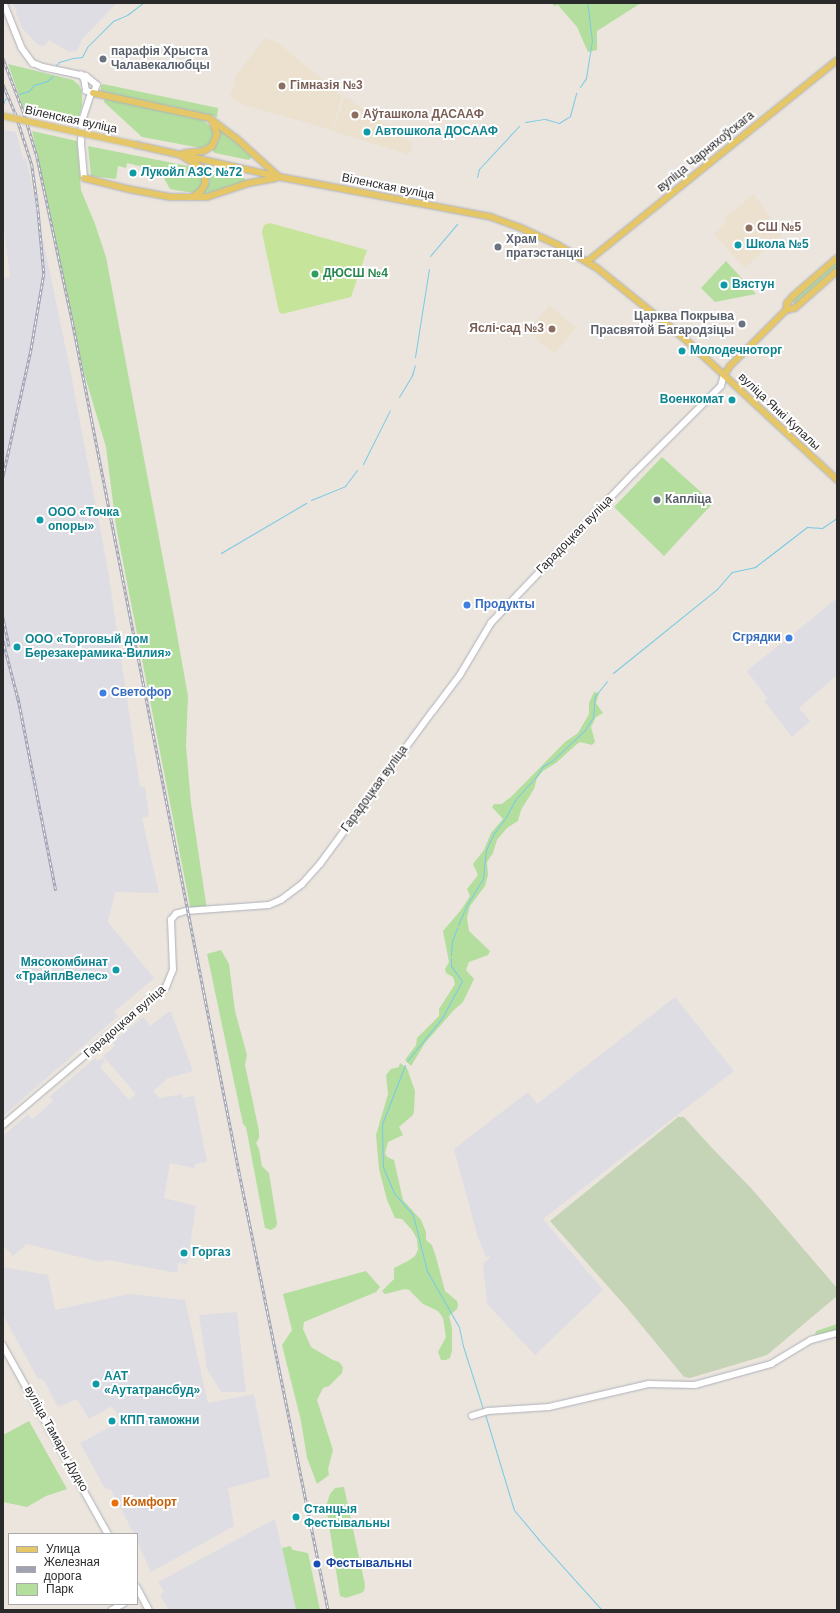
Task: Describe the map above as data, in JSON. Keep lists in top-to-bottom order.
{
  "streets": {
    "main road": ["Віленская вуліца", "вуліца Чарняхоўскага", "вуліца Янкі Купалы"],
    "street": ["Гарадоцкая вуліца", "вуліца Тамары Дудко"]
  },
  "crossings": [
    ["Віленская вуліца", "вуліца Чарняхоўскага"],
    ["Віленская вуліца", "вуліца Янкі Купалы"],
    ["Віленская вуліца", "Гарадоцкая вуліца"],
    ["вуліца Янкі Купалы", "Гарадоцкая вуліца"]
  ],
  "places": [
    "парафія Хрыста Чалавекалюбцы",
    "Гімназія №3",
    "Аўташкола ДАСААФ",
    "Автошкола ДОСААФ",
    "Лукойл АЗС №72",
    "СШ №5",
    "Школа №5",
    "Храм пратэстанцкі",
    "ДЮСШ №4",
    "Вястун",
    "Царква Покрыва Прасвятой Багародзіцы",
    "Яслі-сад №3",
    "Молодечноторг",
    "Военкомат",
    "Капліца",
    "ООО «Точка опоры»",
    "Продукты",
    "Сгрядки",
    "ООО «Торговый дом Березакерамика-Вилия»",
    "Светофор",
    "Мясокомбинат «ТрайплВелес»",
    "Горгаз",
    "ААТ «Аутатрансбуд»",
    "КПП таможни",
    "Комфорт",
    "Станцыя Фестывальны",
    "Фестывальны"
  ],
  "legend": ["Улица", "Железная дорога", "Парк"]
}
